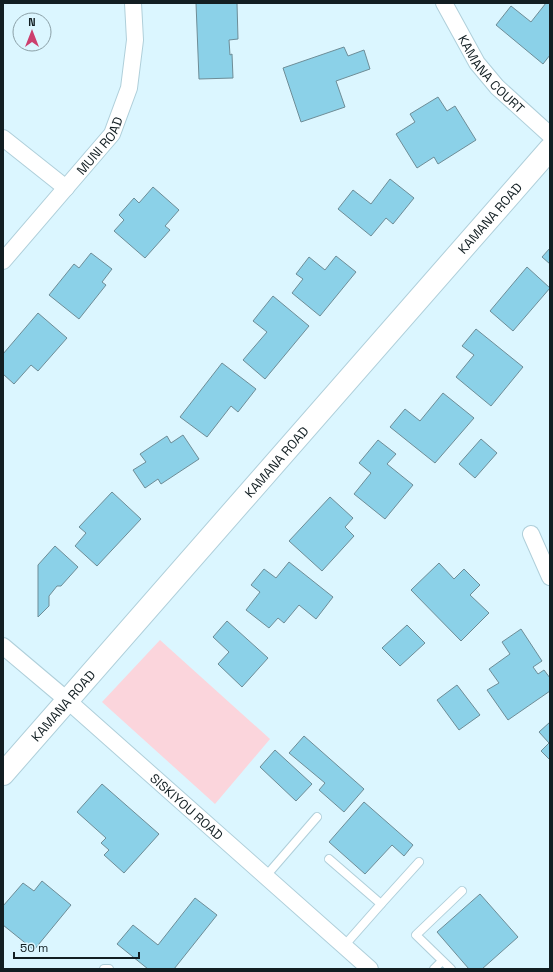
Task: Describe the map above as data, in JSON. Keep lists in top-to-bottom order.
{
  "streets": {
    "street": [
      "KAMANA COURT",
      "MUNI ROAD",
      "KAMANA ROAD",
      "SISKIYOU ROAD"
    ]
  },
  "crossings": [
    ["KAMANA ROAD", "SISKIYOU ROAD"]
  ],
  "scale_bar": "50 m",
  "north": "top"
}
